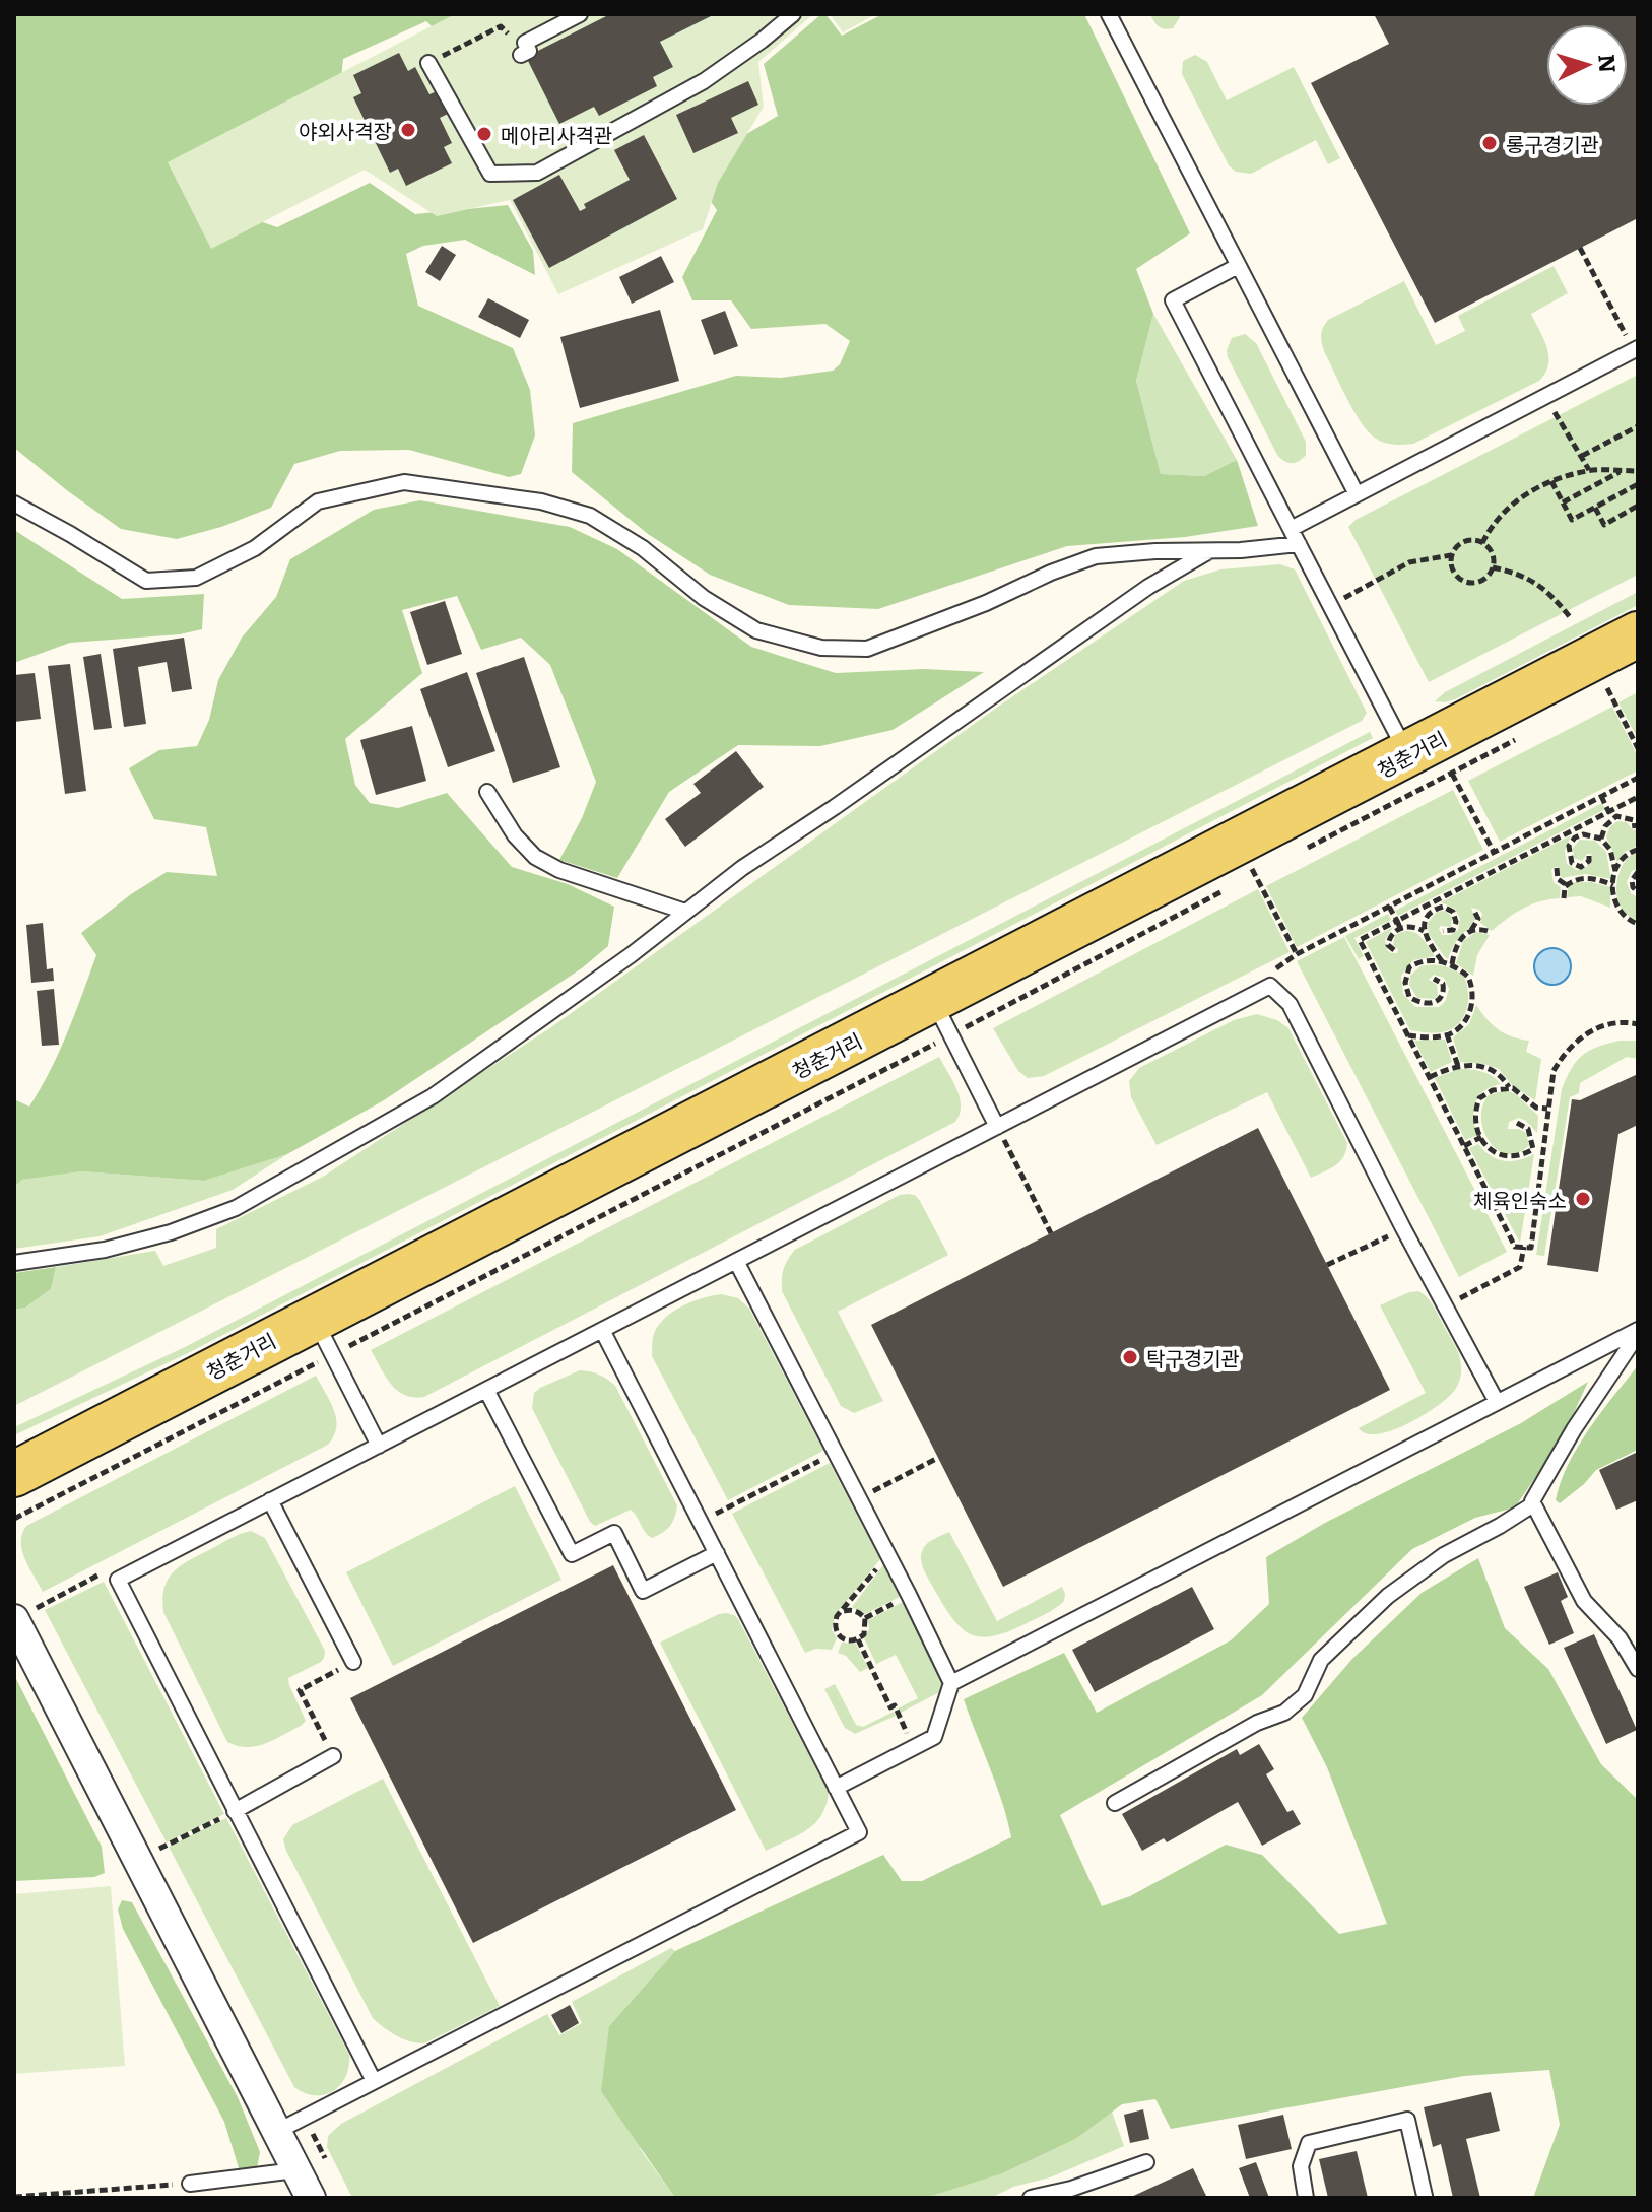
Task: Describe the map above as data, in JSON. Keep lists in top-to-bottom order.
{
  "streets": {
    "main road": ["청춘거리"]
  },
  "places": [
    "야외사격장",
    "메아리사격관",
    "롱구경기관",
    "체육인숙소",
    "탁구경기관"
  ],
  "north": "right"
}
